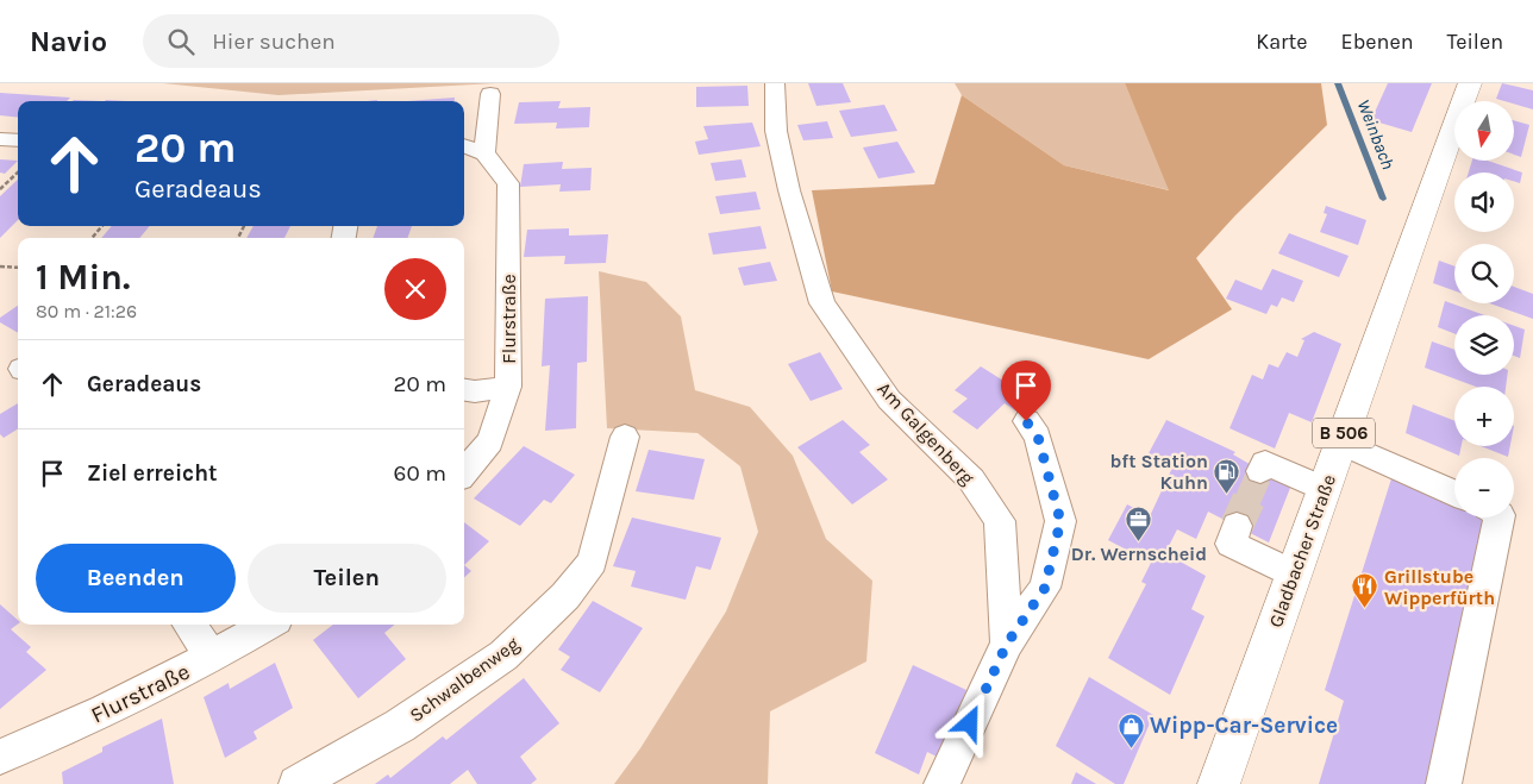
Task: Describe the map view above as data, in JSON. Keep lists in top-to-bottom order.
{
  "streets": {
    "main road": ["B 506", "Gladbacher Straße"],
    "street": ["Flurstraße", "Am Galgenberg", "Schwalbenweg"]
  },
  "water": ["Weinbach"],
  "places": {
    "fuel station": ["bft Station Kuhn"],
    "office": ["Dr. Wernscheid"],
    "restaurant": ["Grillstube Wipperfürth"],
    "shop": ["Wipp-Car-Service"]
  },
  "north": "bottom",
  "page": {
    "header": "Navio",
    "search": "Hier suchen",
    "nav": ["Karte", "Ebenen", "Teilen"],
    "map_buttons": ["+", "−"],
    "turn": ["20 m", "Geradeaus"],
    "heading": ["1 Min.", "80 m · 21:26"],
    "list": [
      {
        "name": "Geradeaus",
        "value": "20 m"
      },
      {
        "name": "Ziel erreicht",
        "value": "60 m"
      }
    ],
    "buttons": ["Beenden", "Teilen"]
  }
}
